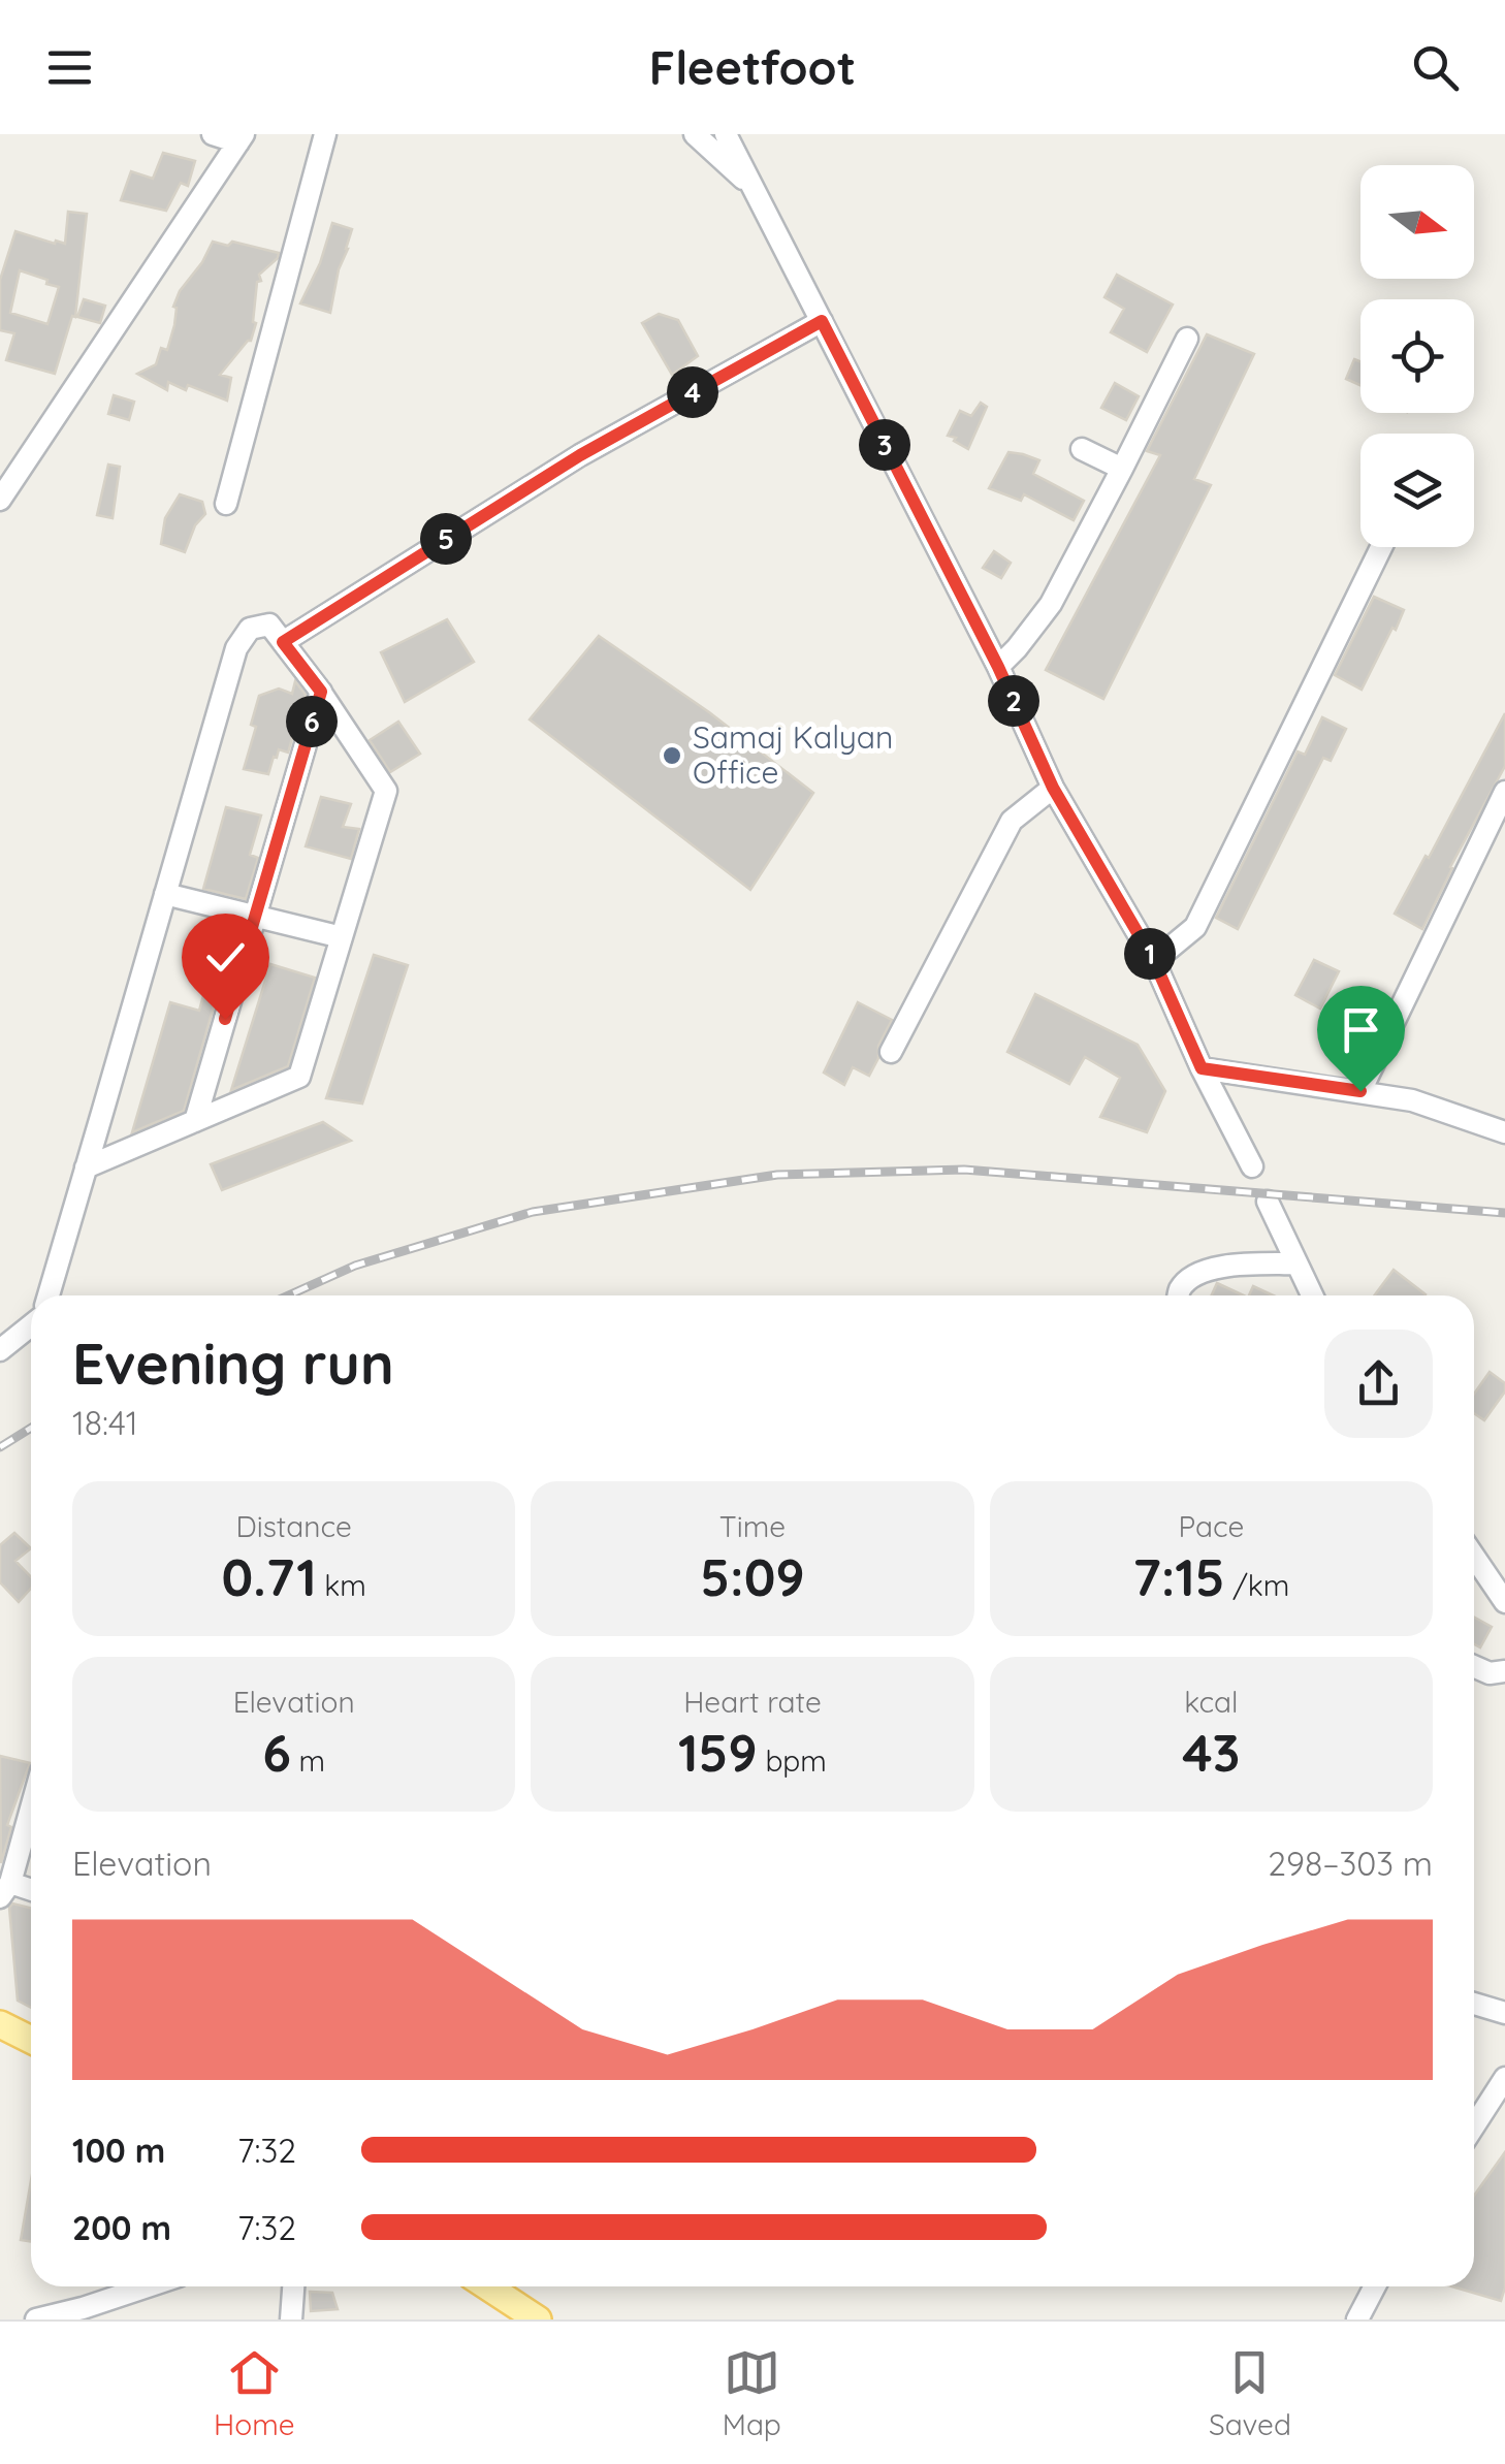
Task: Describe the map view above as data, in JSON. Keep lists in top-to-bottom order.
{
  "places": ["Samaj Kalyan Office"],
  "north": "right",
  "page": {
    "header": "Fleetfoot",
    "pins": [
      "4",
      "3",
      "5",
      "2",
      "6",
      "1"
    ],
    "heading": ["Evening run", "18:41"],
    "stats": [
      ["Distance", "0.71 km"],
      ["Time", "5:09"],
      ["Pace", "7:15 /km"],
      ["Elevation", "6 m"],
      ["Heart rate", "159 bpm"],
      ["kcal", "43"]
    ],
    "chart": ["Elevation", "298–303 m"],
    "list": [
      {
        "name": "100 m",
        "note": "7:32"
      },
      {
        "name": "200 m",
        "note": "7:32"
      }
    ],
    "tabs": ["Home", "Map", "Saved"]
  }
}
